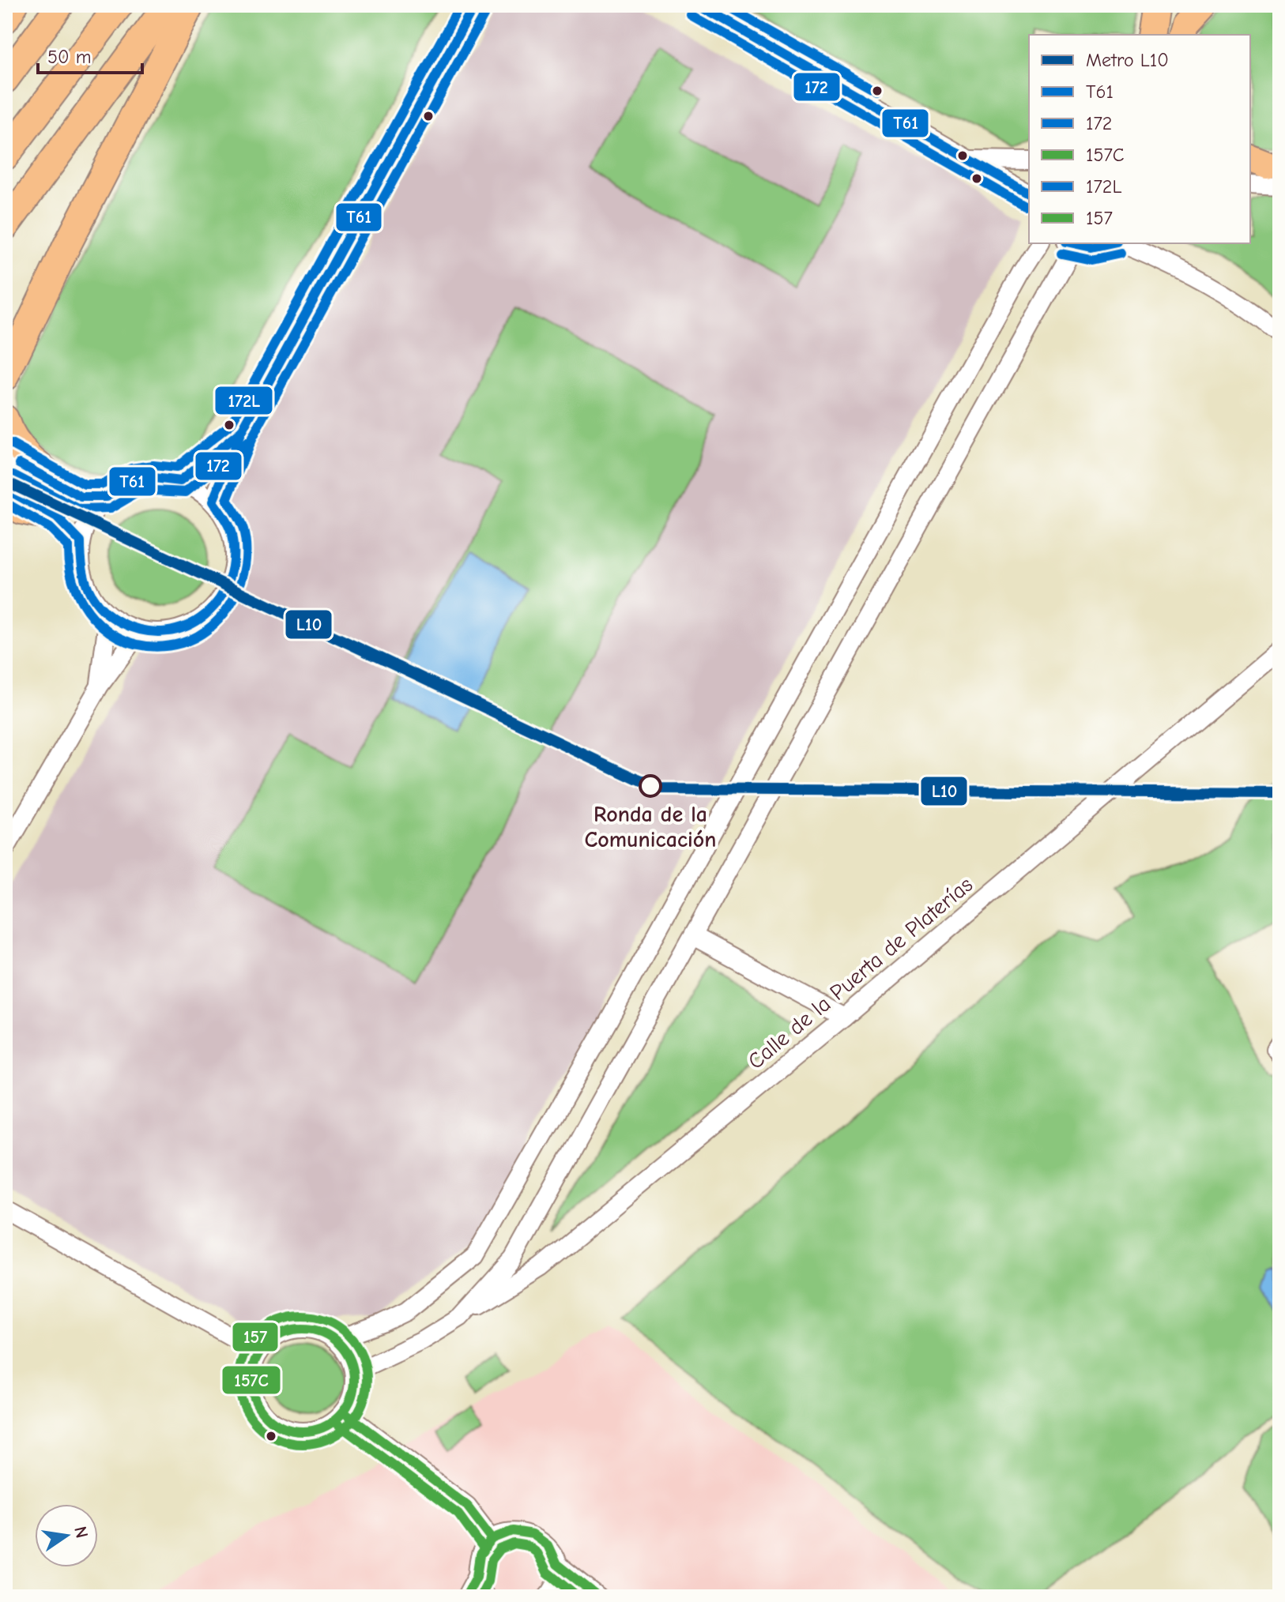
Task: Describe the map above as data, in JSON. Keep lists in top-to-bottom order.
{
  "streets": {
    "street": ["Calle de la Puerta de Platerías"]
  },
  "places": ["Ronda de la Comunicación"],
  "lines": [
    "transit line T61",
    "transit line 172L",
    "transit line 172",
    "metro line L10",
    "transit line 157",
    "transit line 157C"
  ],
  "legend": [
    "Metro L10",
    "T61",
    "172",
    "157C",
    "172L",
    "157"
  ],
  "scale_bar": "50 m",
  "north": "right"
}
